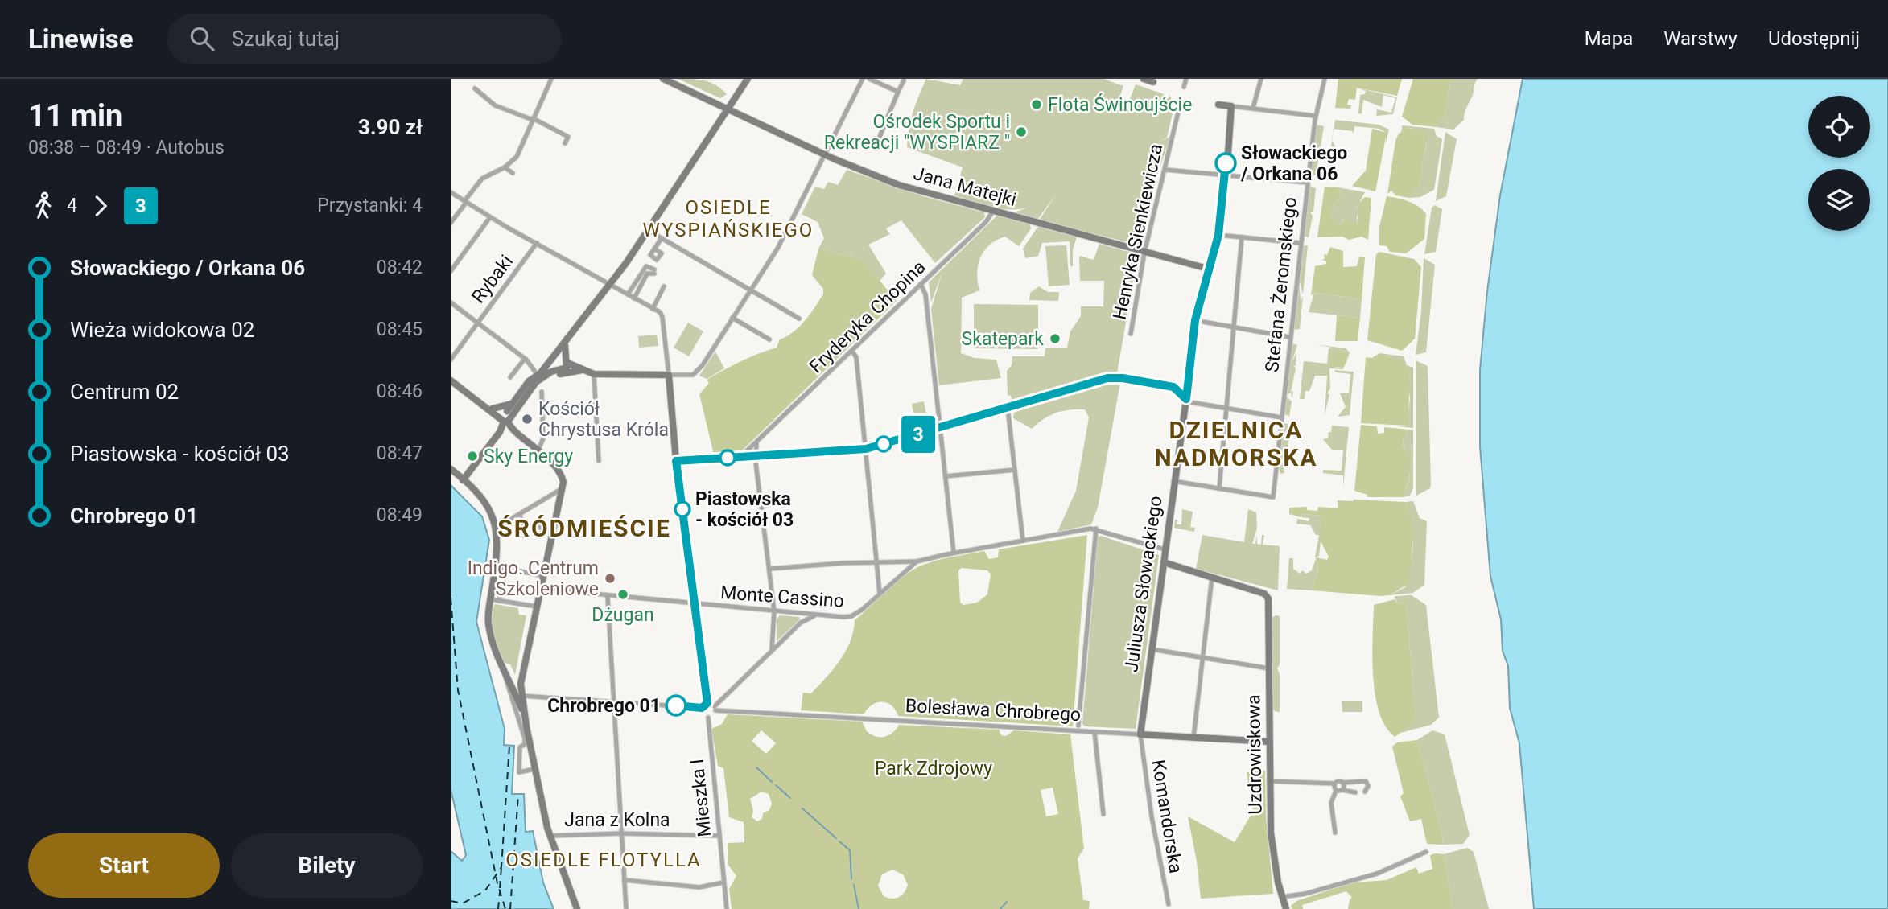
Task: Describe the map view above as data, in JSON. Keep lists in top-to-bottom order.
{
  "streets": {
    "street": [
      "Jana Matejki",
      "Henryka Sienkiewicza",
      "Rybaki",
      "Stefana Żeromskiego",
      "Fryderyka Chopina",
      "Juliusza Słowackiego",
      "Monte Cassino",
      "Bolesława Chrobrego",
      "Uzdrowiskowa",
      "Mieszka I",
      "Komandorska",
      "Jana z Kolna"
    ]
  },
  "crossings": [
    ["Jana Matejki", "Henryka Sienkiewicza"],
    ["Jana Matejki", "Fryderyka Chopina"],
    ["Jana Matejki", "Juliusza Słowackiego"],
    ["Juliusza Słowackiego", "Bolesława Chrobrego"],
    ["Juliusza Słowackiego", "Komandorska"],
    ["Bolesława Chrobrego", "Uzdrowiskowa"],
    ["Bolesława Chrobrego", "Mieszka I"],
    ["Bolesława Chrobrego", "Komandorska"],
    ["Mieszka I", "Jana z Kolna"]
  ],
  "districts": [
    "OSIEDLE WYSPIAŃSKIEGO",
    "DZIELNICA NADMORSKA",
    "ŚRÓDMIEŚCIE",
    "OSIEDLE FLOTYLLA"
  ],
  "parks": ["Park Zdrojowy"],
  "places": [
    "Flota Świnoujście",
    "Ośrodek Sportu i Rekreacji \"WYSPIARZ \"",
    "Słowackiego / Orkana 06",
    "Skatepark",
    "Kościół Chrystusa Króla",
    "Sky Energy",
    "Piastowska - kościół 03",
    "Indigo. Centrum Szkoleniowe",
    "Dżugan",
    "Chrobrego 01"
  ],
  "lines": ["bus line 3"],
  "page": {
    "header": "Linewise",
    "search": "Szukaj tutaj",
    "nav": ["Mapa", "Warstwy", "Udostępnij"],
    "heading": ["11 min", "08:38 – 08:49 · Autobus", "3.90 zł"],
    "on_map": "3",
    "legs": ["4", "3", "Przystanki: 4"],
    "list": [
      {
        "name": "Słowackiego / Orkana 06",
        "value": "08:42"
      },
      {
        "name": "Wieża widokowa 02",
        "value": "08:45"
      },
      {
        "name": "Centrum 02",
        "value": "08:46"
      },
      {
        "name": "Piastowska - kościół 03",
        "value": "08:47"
      },
      {
        "name": "Chrobrego 01",
        "value": "08:49"
      }
    ],
    "buttons": ["Start", "Bilety"]
  }
}
